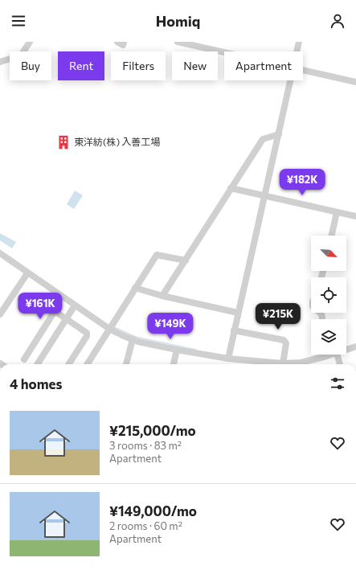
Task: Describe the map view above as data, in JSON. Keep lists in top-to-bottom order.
{
  "places": {
    "building": ["東洋紡(株) 入善工場"]
  },
  "north": "bottom right",
  "page": {
    "header": "Homiq",
    "chip": [
      "Buy",
      "Rent",
      "Filters",
      "New",
      "Apartment"
    ],
    "price": [
      "¥182K",
      "¥161K",
      "¥215K",
      "¥149K"
    ],
    "heading": "4 homes",
    "list": [
      {
        "name": "¥215,000/mo",
        "note": "3 rooms · 83 m² · Apartment"
      },
      {
        "name": "¥149,000/mo",
        "note": "2 rooms · 60 m² · Apartment"
      }
    ]
  }
}
